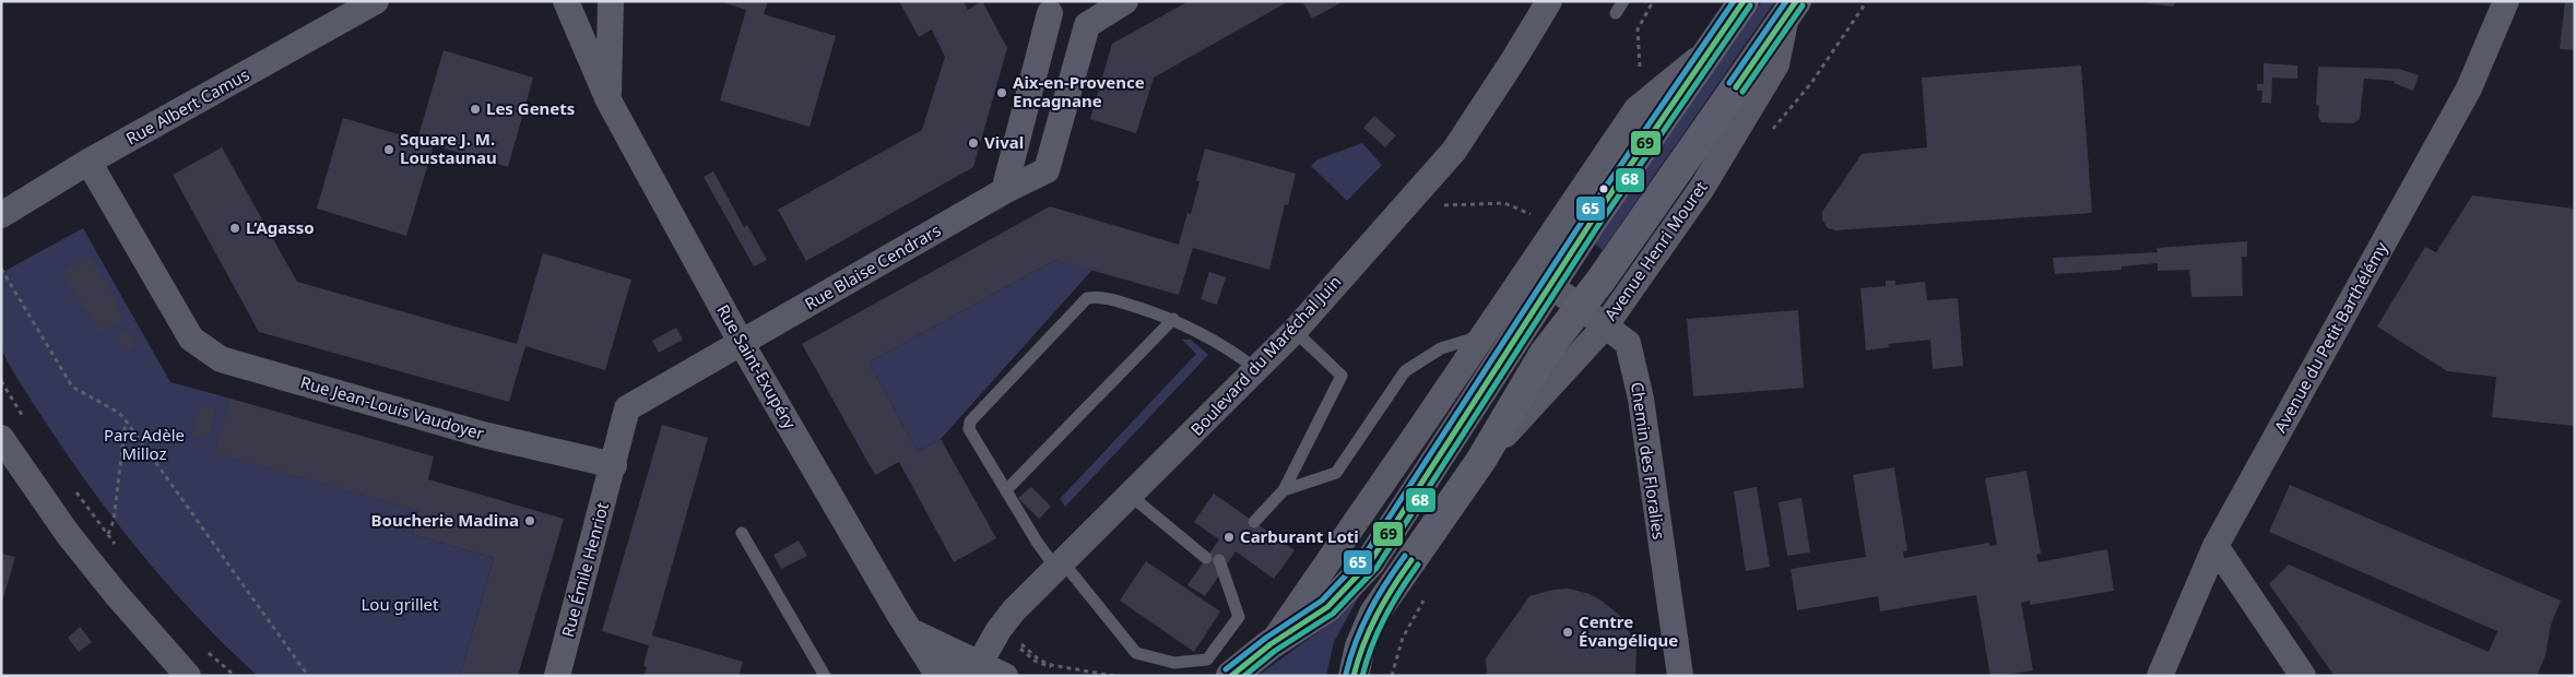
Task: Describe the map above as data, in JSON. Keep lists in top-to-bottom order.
{
  "streets": {
    "main road": ["Avenue Henri Mouret"],
    "street": [
      "Rue Albert Camus",
      "Rue Blaise Cendrars",
      "Avenue du Petit Barthélémy",
      "Boulevard du Maréchal Juin",
      "Rue Saint-Exupéry",
      "Rue Jean-Louis Vaudoyer",
      "Chemin des Floralies",
      "Rue Émile Henriot"
    ]
  },
  "crossings": [
    ["Rue Albert Camus", "Rue Jean-Louis Vaudoyer"],
    ["Avenue Henri Mouret", "Chemin des Floralies"],
    ["Rue Blaise Cendrars", "Rue Saint-Exupéry"],
    ["Rue Jean-Louis Vaudoyer", "Rue Émile Henriot"]
  ],
  "parks": ["Parc Adèle Milloz", "Lou grillet"],
  "places": [
    "Aix-en-Provence Encagnane",
    "Les Genets",
    "Vival",
    "Square J. M. Loustaunau",
    "L’Agasso",
    "Boucherie Madina",
    "Carburant Loti",
    "Centre Évangélique"
  ],
  "lines": ["transit line 69", "transit line 65", "transit line 68"]
}
